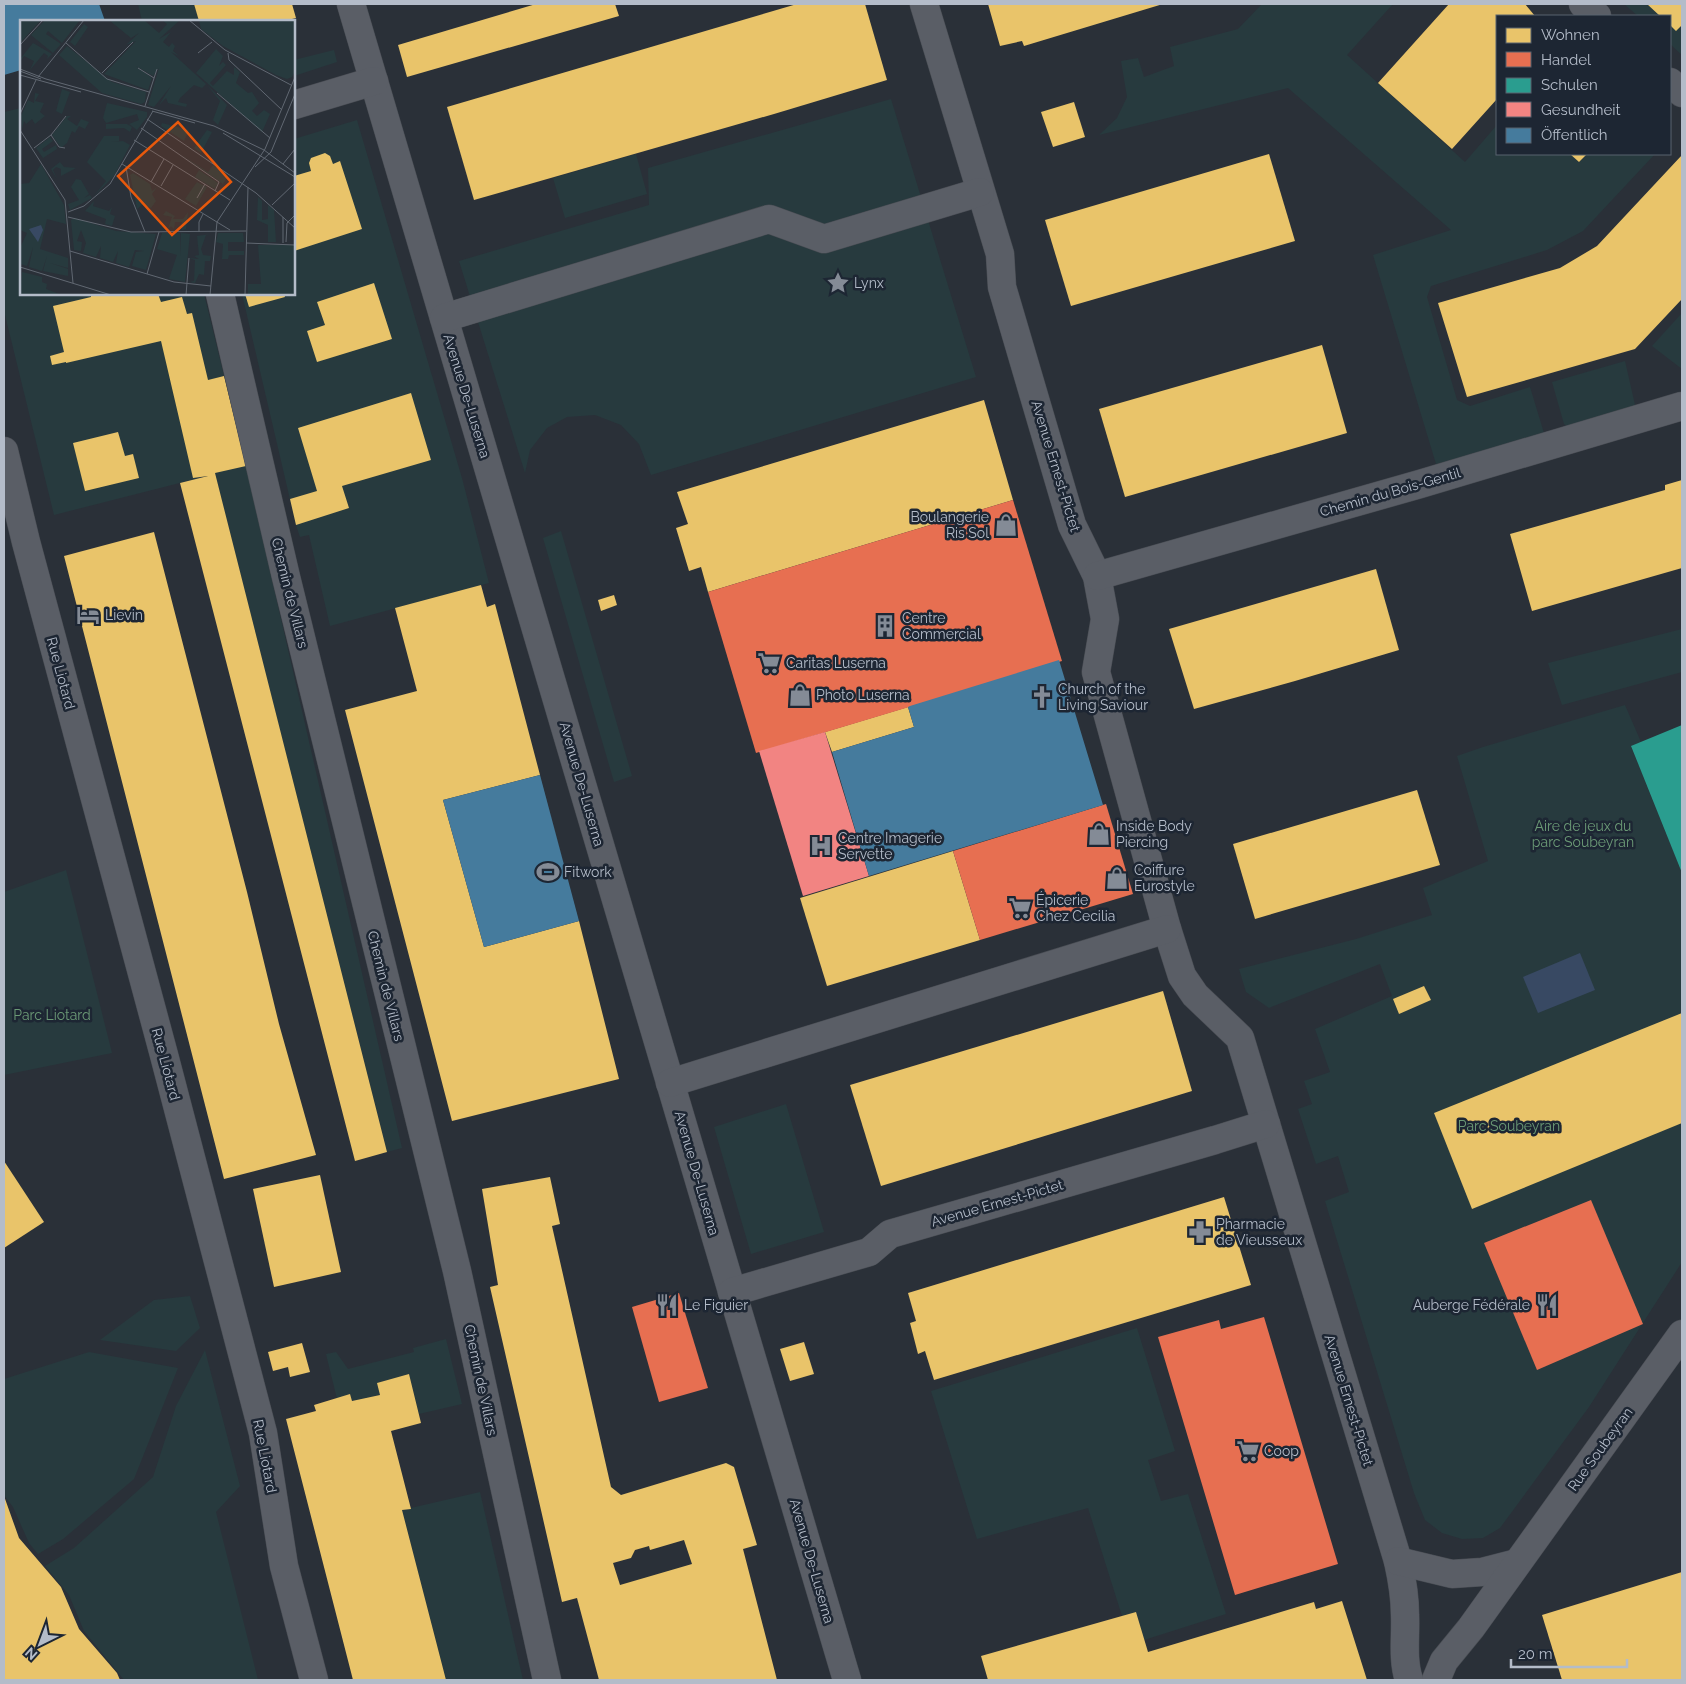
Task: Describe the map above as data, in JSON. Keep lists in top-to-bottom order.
{
  "streets": {
    "street": [
      "Avenue De-Luserna",
      "Avenue Ernest-Pictet",
      "Chemin du Bois-Gentil",
      "Chemin de Villars",
      "Rue Liotard",
      "Rue Soubeyran"
    ]
  },
  "crossings": [
    ["Avenue De-Luserna", "Avenue Ernest-Pictet"],
    ["Avenue Ernest-Pictet", "Chemin du Bois-Gentil"]
  ],
  "parks": ["Aire de jeux du parc Soubeyran", "Parc Liotard", "Parc Soubeyran"],
  "places": {
    "place": ["Lynx"],
    "shop": [
      "Boulangerie Ris Sol",
      "Photo Luserna",
      "Inside Body Piercing",
      "Coiffure Eurostyle"
    ],
    "hotel": ["Lievin"],
    "building": ["Centre Commercial"],
    "supermarket": ["Caritas Luserna", "Épicerie Chez Cecilia", "Coop"],
    "church": ["Church of the Living Saviour"],
    "hospital": ["Centre Imagerie Servette"],
    "sports": ["Fitwork"],
    "pharmacy": ["Pharmacie de Vieusseux"],
    "restaurant": ["Le Figuier", "Auberge Fédérale"]
  },
  "legend": [
    "Wohnen",
    "Handel",
    "Schulen",
    "Gesundheit",
    "Öffentlich"
  ],
  "scale_bar": "20 m",
  "north": "bottom left"
}
